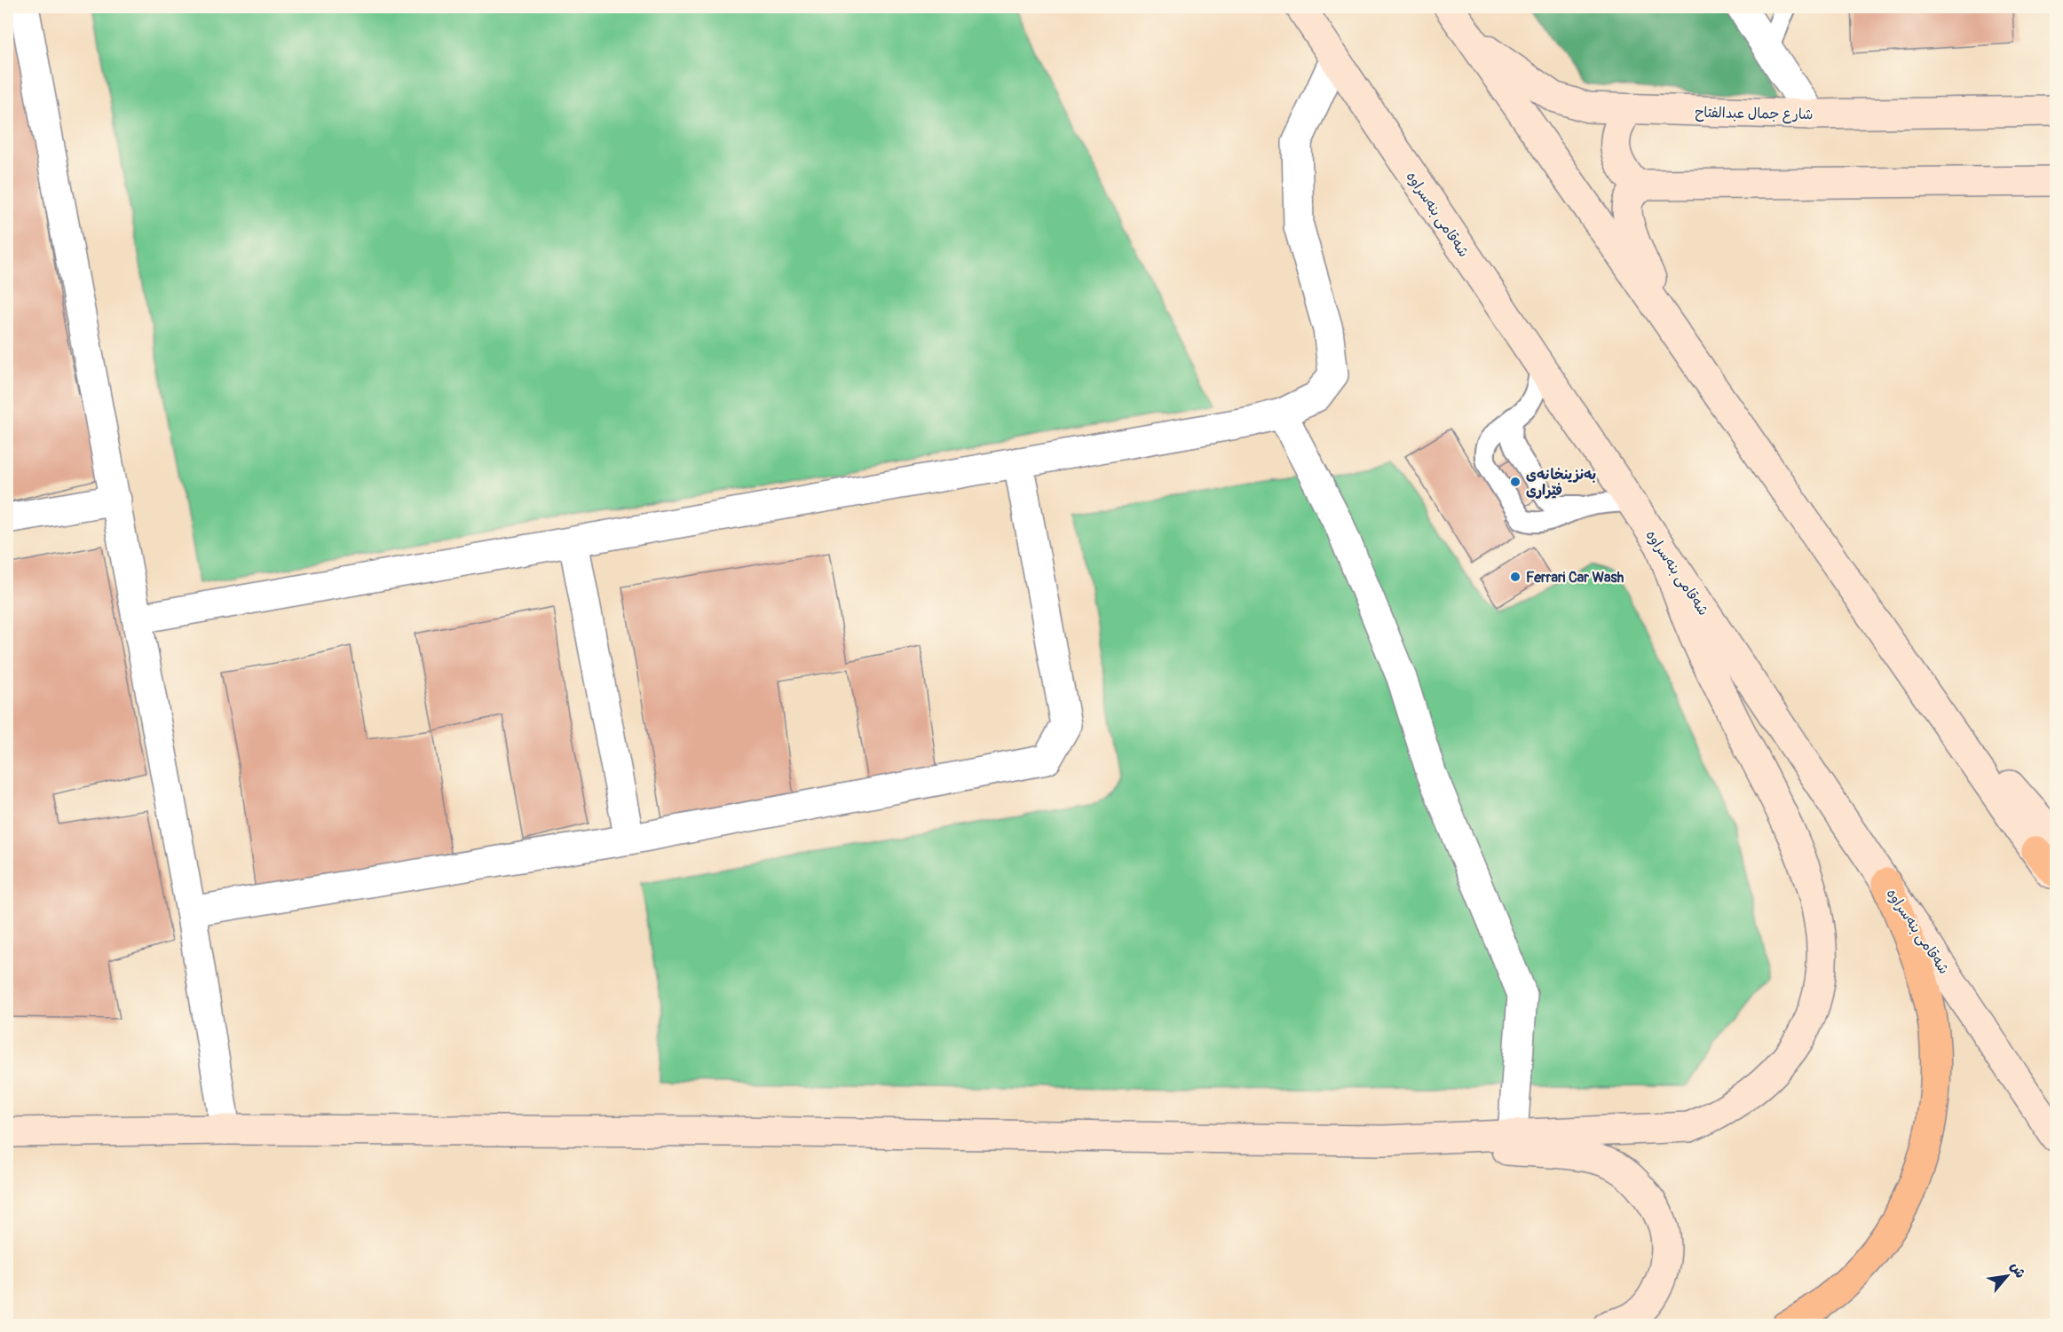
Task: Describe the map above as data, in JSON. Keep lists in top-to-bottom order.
{
  "streets": {
    "main road": ["شارع جمال عبدالفتاح", "شەقامی بنەسراوە"]
  },
  "places": ["بەنزینخانەی فێراری", "Ferrari Car Wash"],
  "north": "top right"
}
